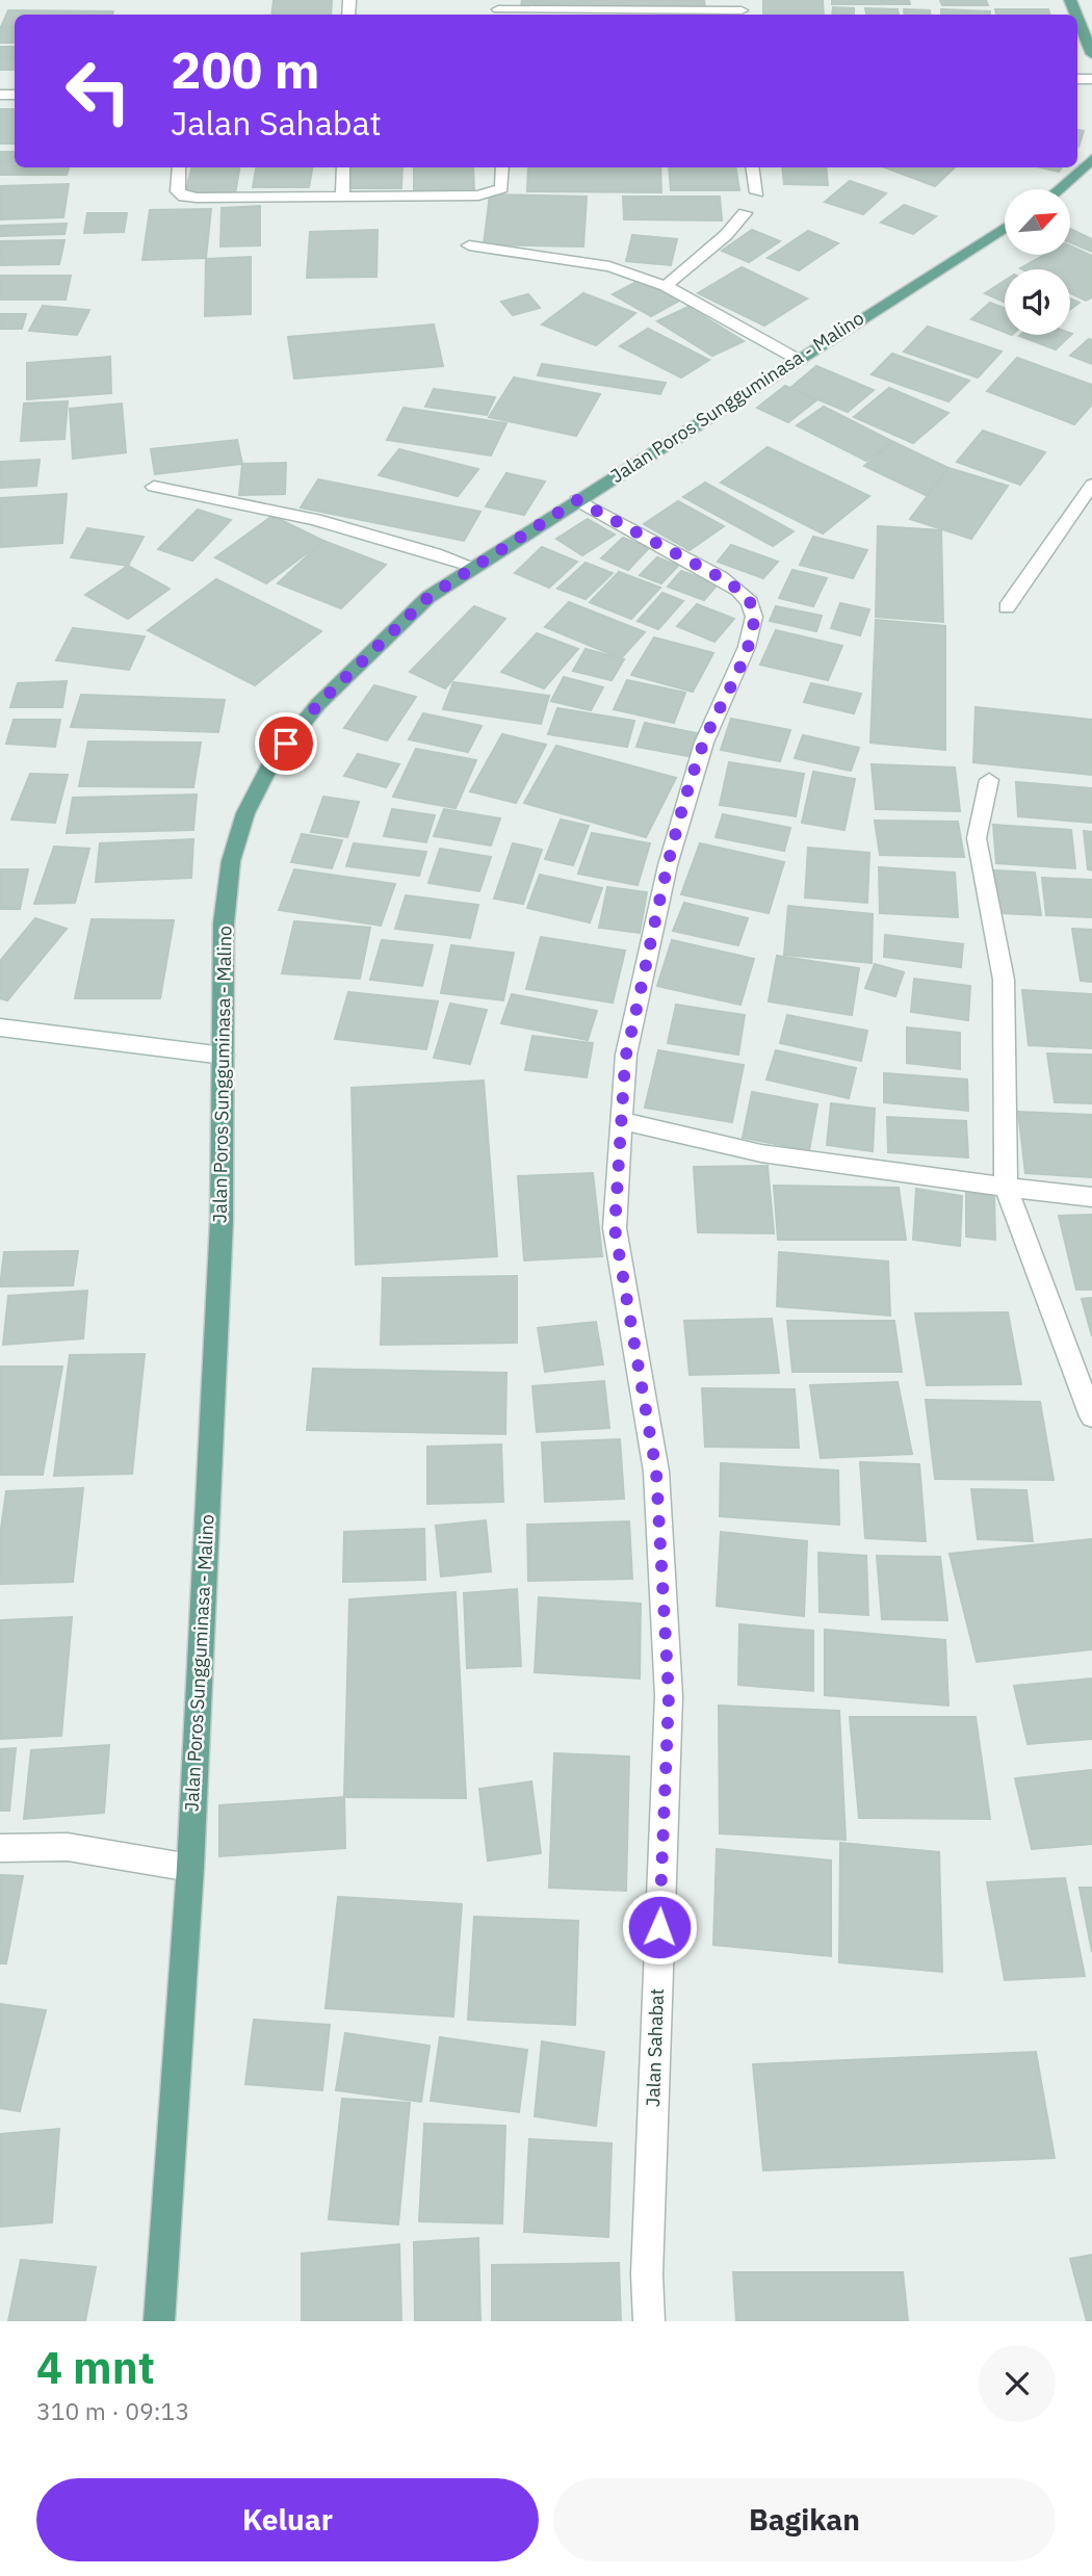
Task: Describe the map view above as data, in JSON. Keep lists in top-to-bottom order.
{
  "streets": {
    "main road": ["Jalan Poros Sungguminasa - Malino"],
    "street": ["Jalan Sahabat"]
  },
  "crossings": [
    ["Jalan Poros Sungguminasa - Malino", "Jalan Sahabat"]
  ],
  "north": "top right",
  "page": {
    "turn": ["200 m", "Jalan Sahabat"],
    "heading": ["4 mnt", "310 m · 09:13"],
    "buttons": ["Keluar", "Bagikan"]
  }
}
